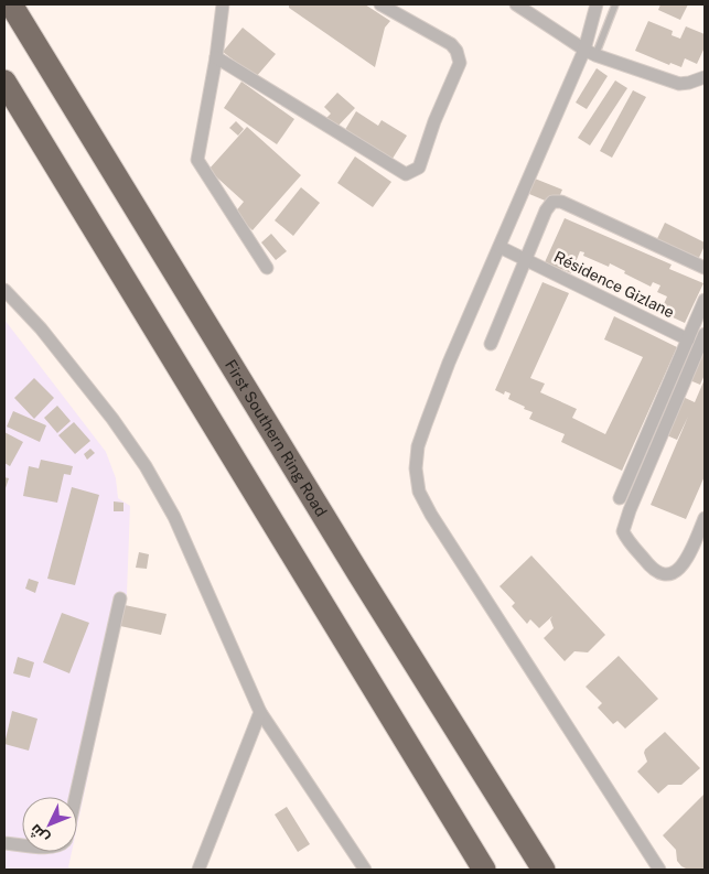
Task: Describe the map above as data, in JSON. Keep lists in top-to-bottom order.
{
  "streets": {
    "highway": ["First Southern Ring Road"],
    "street": ["Résidence Gizlane"]
  },
  "north": "bottom left"
}
